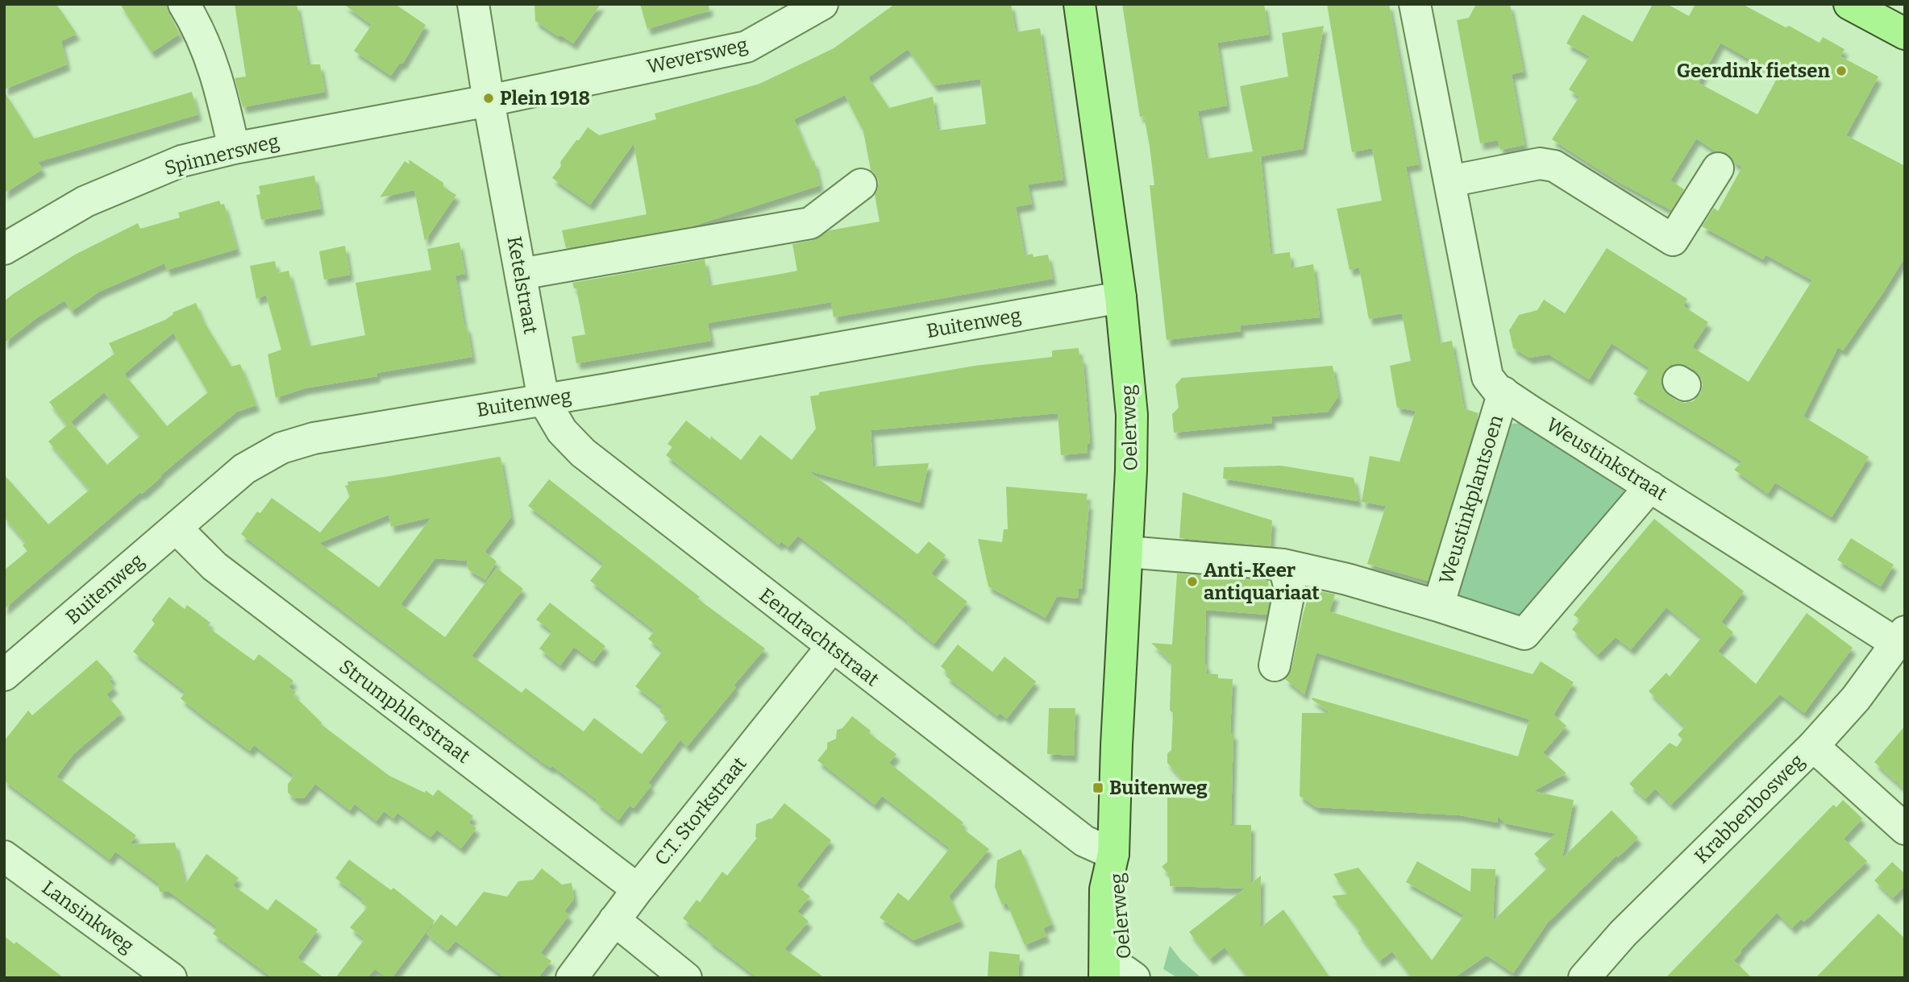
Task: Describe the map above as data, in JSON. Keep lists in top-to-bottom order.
{
  "streets": {
    "main road": ["Oelerweg"],
    "street": [
      "Weversweg",
      "Spinnersweg",
      "Ketelstraat",
      "Buitenweg",
      "Weustinkstraat",
      "Weustinkplantsoen",
      "Eendrachtstraat",
      "Strumphlerstraat",
      "Krabbenbosweg",
      "C.T. Storkstraat",
      "Lansinkweg"
    ]
  },
  "crossings": [
    ["Weversweg", "Spinnersweg"],
    ["Weversweg", "Ketelstraat"],
    ["Spinnersweg", "Ketelstraat"],
    ["Ketelstraat", "Buitenweg"],
    ["Ketelstraat", "Eendrachtstraat"],
    ["Buitenweg", "Oelerweg"],
    ["Buitenweg", "Eendrachtstraat"],
    ["Buitenweg", "Strumphlerstraat"],
    ["Oelerweg", "Weustinkplantsoen"],
    ["Oelerweg", "Eendrachtstraat"],
    ["Weustinkstraat", "Weustinkplantsoen"],
    ["Weustinkstraat", "Krabbenbosweg"],
    ["Eendrachtstraat", "C.T. Storkstraat"],
    ["Strumphlerstraat", "C.T. Storkstraat"]
  ],
  "places": {
    "other": ["Geerdink fietsen", "Plein 1918", "Anti-Keer antiquariaat"],
    "transit": ["Buitenweg"]
  }
}
